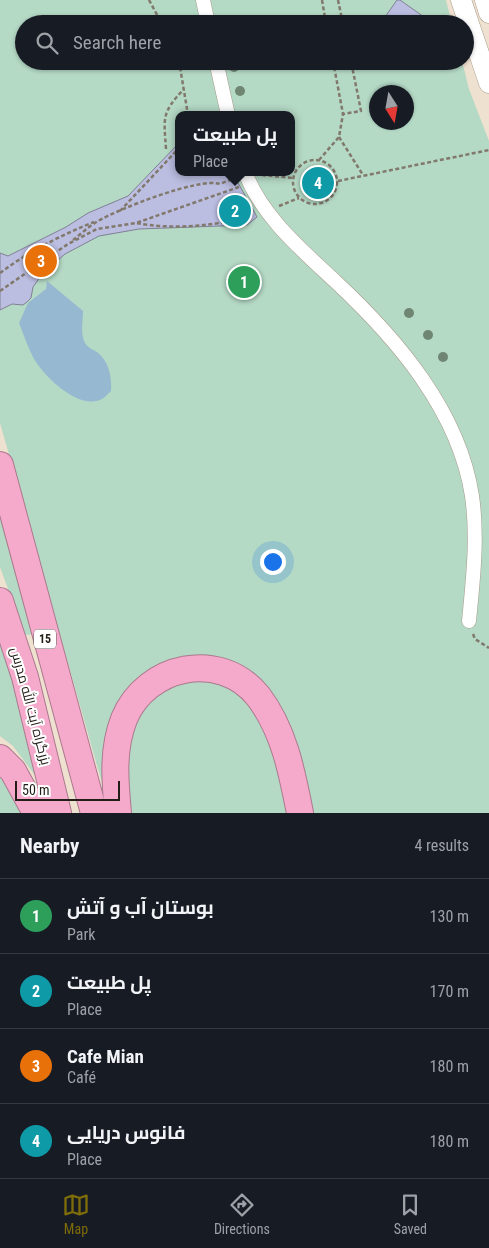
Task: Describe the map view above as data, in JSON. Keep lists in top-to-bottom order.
{
  "streets": {
    "highway": ["15", "بزرگراه آیت الله مدرس"]
  },
  "scale_bar": "50 m",
  "north": "bottom",
  "page": {
    "search": "Search here",
    "popup": ["پل طبیعت", "Place"],
    "pins": [
      "4",
      "2",
      "3",
      "1"
    ],
    "scale": "50 m",
    "heading": ["Nearby", "4 results"],
    "list": [
      {
        "mark": "1",
        "name": "بوستان آب و آتش",
        "note": "Park",
        "value": "130 m"
      },
      {
        "mark": "2",
        "name": "پل طبیعت",
        "note": "Place",
        "value": "170 m"
      },
      {
        "mark": "3",
        "name": "Cafe Mian",
        "note": "Café",
        "value": "180 m"
      },
      {
        "mark": "4",
        "name": "فانوس دریایی",
        "note": "Place",
        "value": "180 m"
      }
    ],
    "nav": ["Map", "Directions", "Saved"]
  }
}
